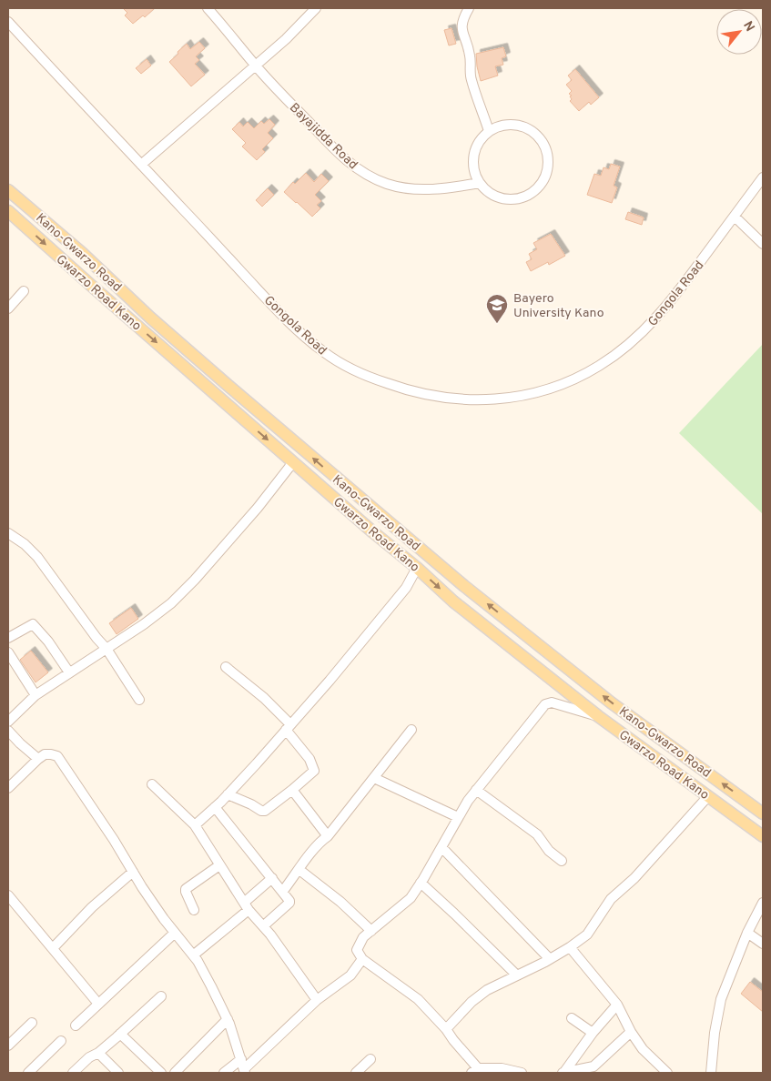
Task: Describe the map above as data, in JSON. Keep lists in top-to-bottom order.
{
  "streets": {
    "main road": ["Kano-Gwarzo Road", "Gwarzo Road Kano"],
    "street": ["Bayajidda Road", "Gongola Road"]
  },
  "one_way": ["Kano-Gwarzo Road", "Gwarzo Road Kano"],
  "places": {
    "school or university": ["Bayero University Kano"]
  },
  "north": "top right"
}
